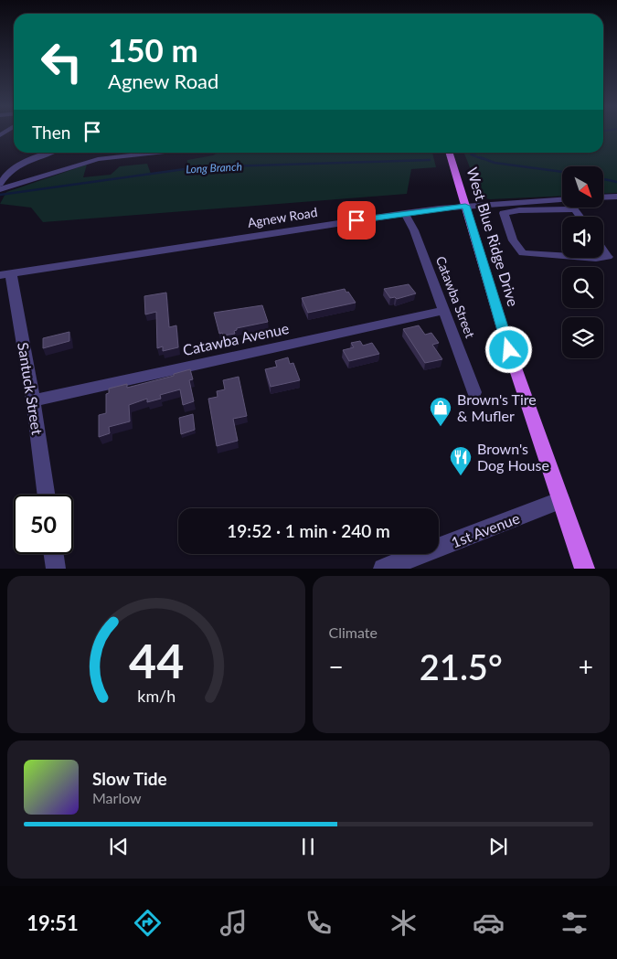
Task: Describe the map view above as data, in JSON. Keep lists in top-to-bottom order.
{
  "streets": {
    "main road": ["West Blue Ridge Drive"],
    "street": [
      "Agnew Road",
      "Catawba Street",
      "Catawba Avenue",
      "Santuck Street",
      "1st Avenue"
    ]
  },
  "crossings": [
    ["Agnew Road", "West Blue Ridge Drive"],
    ["Agnew Road", "Catawba Street"],
    ["Agnew Road", "Santuck Street"],
    ["West Blue Ridge Drive", "1st Avenue"],
    ["Catawba Street", "Catawba Avenue"],
    ["Catawba Avenue", "Santuck Street"]
  ],
  "water": ["Long Branch"],
  "places": {
    "shop": ["Brown's Tire & Mufler"],
    "restaurant": ["Brown's Dog House"]
  },
  "north": "bottom right",
  "page": {
    "turn": ["150 m", "Agnew Road"],
    "then": "Then",
    "limit": "50",
    "trip": "19:52 · 1 min · 240 m",
    "tile": "Climate",
    "heat": ["−", "21.5°", "+"],
    "song": ["Slow Tide", "Marlow"],
    "tabs": "19:51",
    "gauge": ["44", "km/h"]
  }
}
